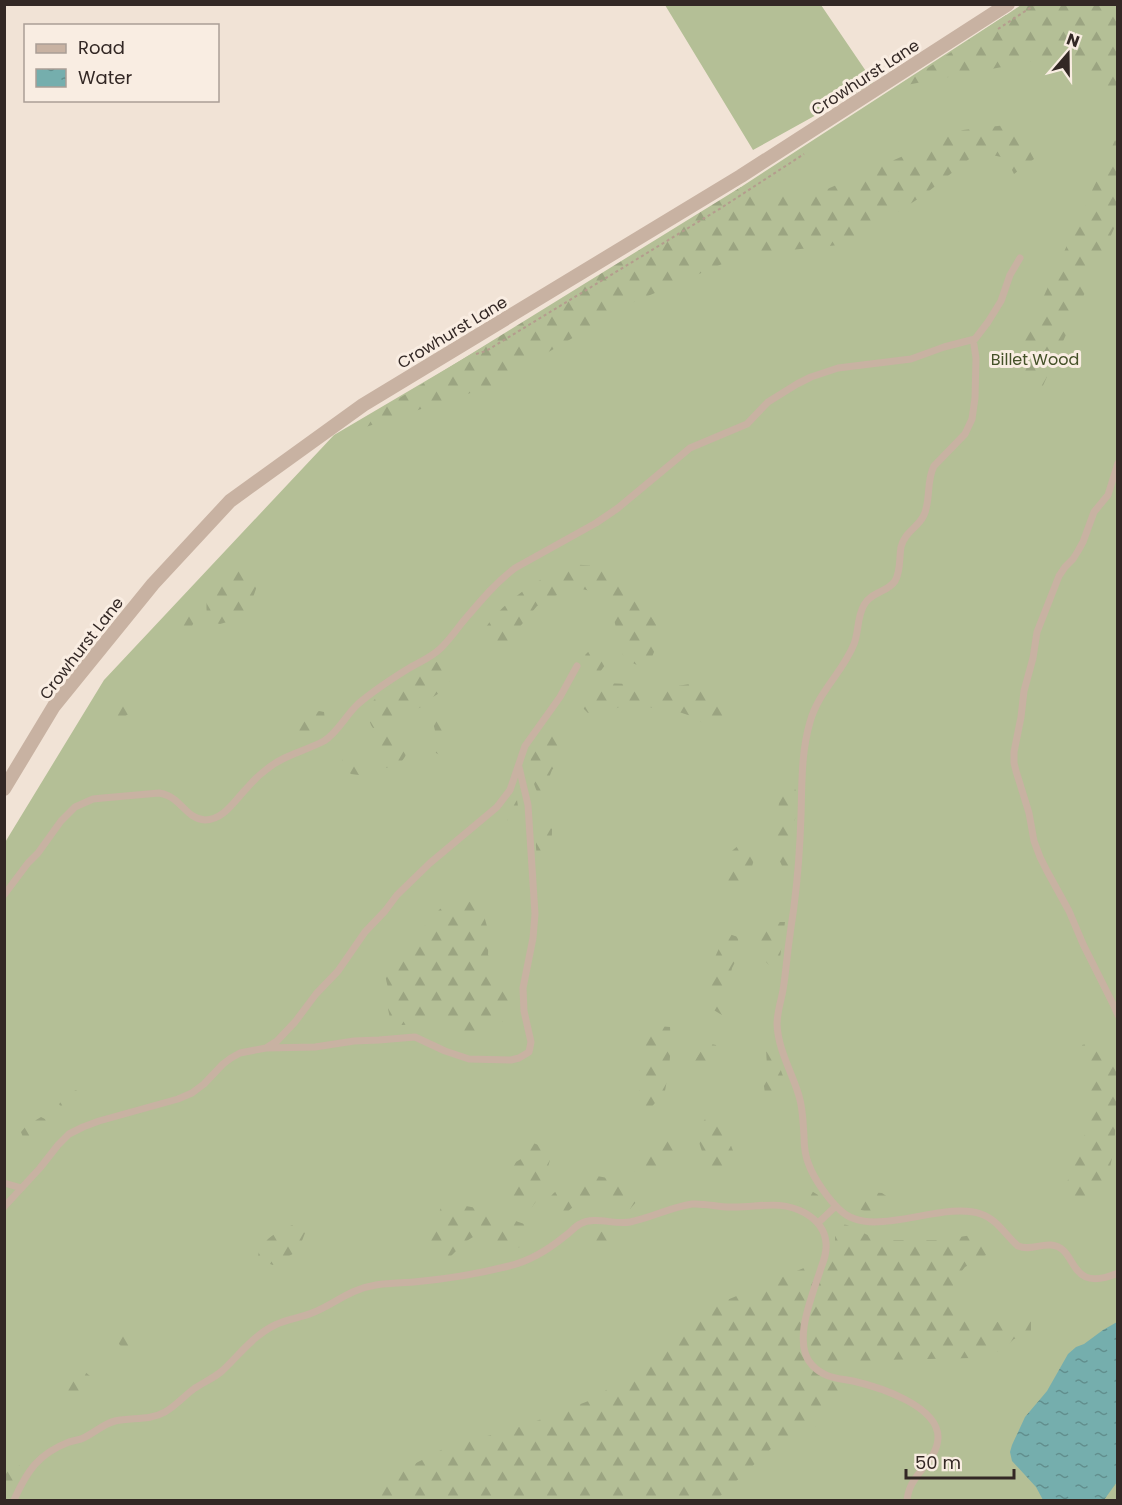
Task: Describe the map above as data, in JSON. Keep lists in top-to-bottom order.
{
  "streets": {
    "street": ["Crowhurst Lane"]
  },
  "parks": ["Billet Wood"],
  "legend": ["Road", "Water"],
  "scale_bar": "50 m",
  "north": "top"
}
